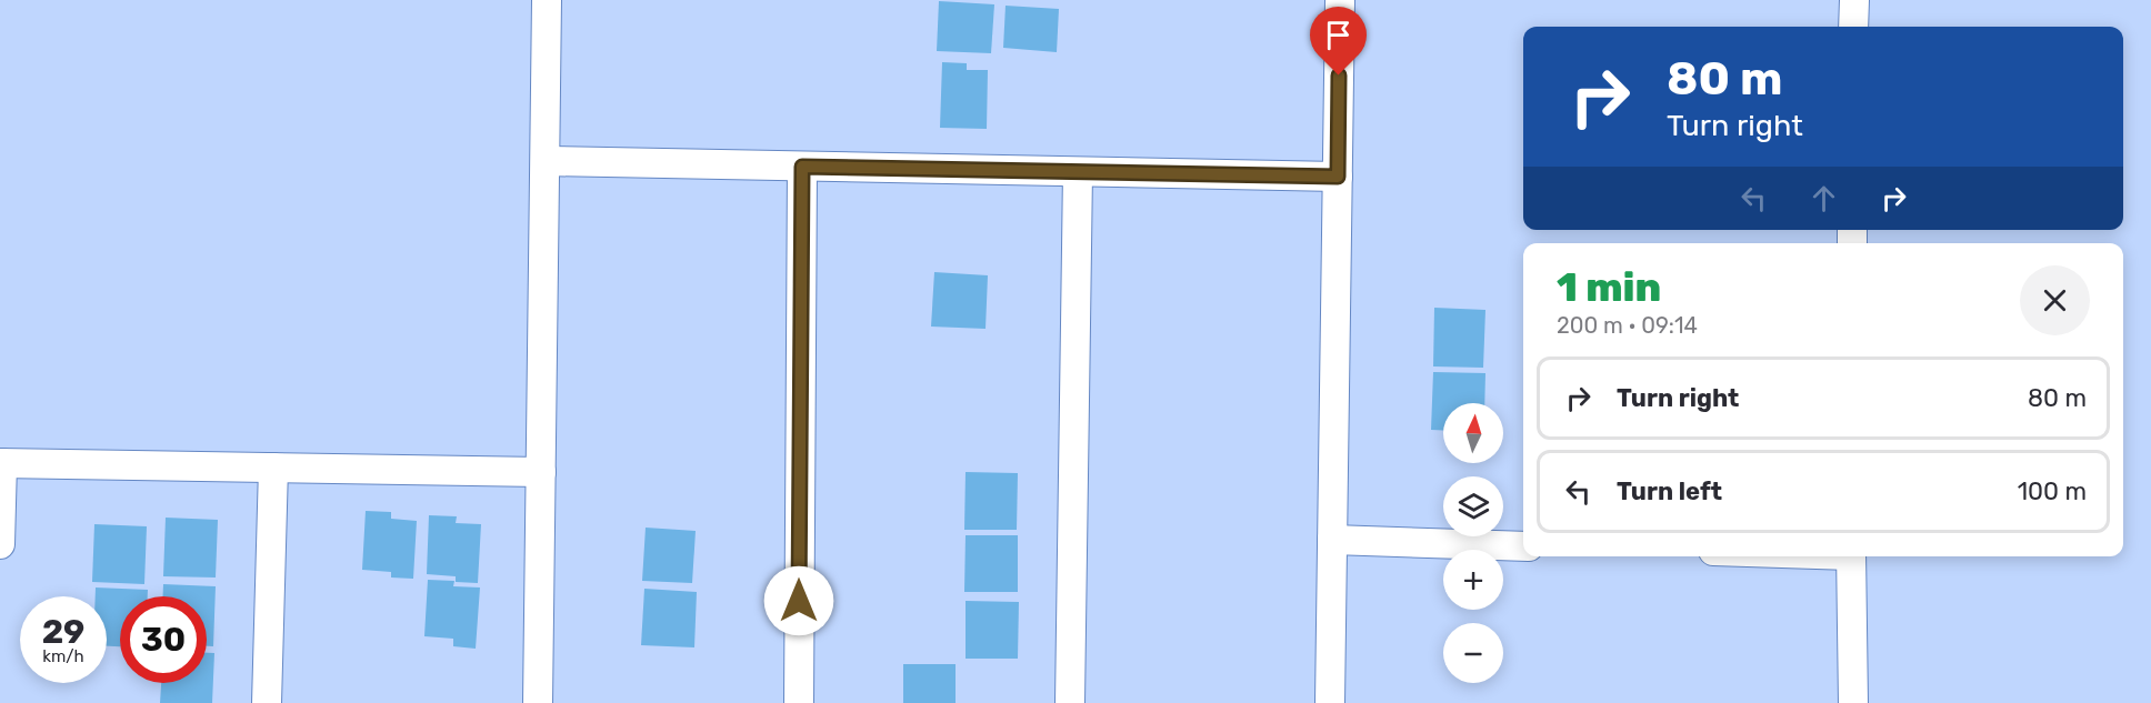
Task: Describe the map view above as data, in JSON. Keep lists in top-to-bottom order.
{
  "north": "top",
  "page": {
    "turn": ["80 m", "Turn right"],
    "heading": ["1 min", "200 m · 09:14"],
    "list": [
      {
        "name": "Turn right",
        "value": "80 m"
      },
      {
        "name": "Turn left",
        "value": "100 m"
      }
    ],
    "map_buttons": ["+", "−"],
    "speed": "29 km/h",
    "limit": "30"
  }
}
